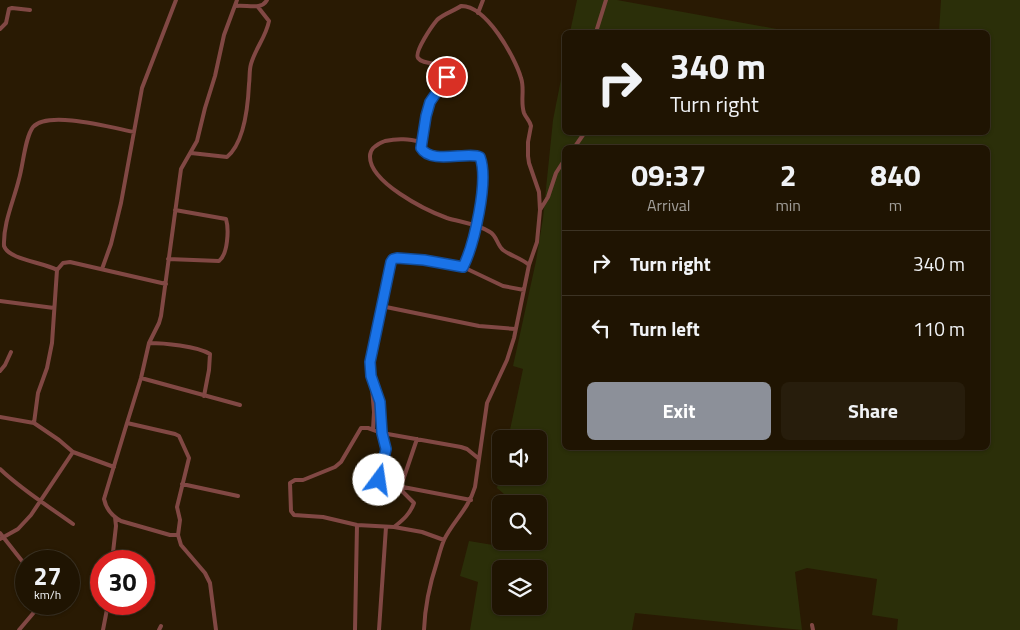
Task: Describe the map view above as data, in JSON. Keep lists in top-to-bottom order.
{
  "page": {
    "turn": ["340 m", "Turn right"],
    "eta": [
      "09:37",
      "Arrival",
      "2",
      "min",
      "840",
      "m"
    ],
    "list": [
      {
        "name": "Turn right",
        "value": "340 m"
      },
      {
        "name": "Turn left",
        "value": "110 m"
      }
    ],
    "buttons": ["Exit", "Share"],
    "speed": "27 km/h",
    "limit": "30"
  }
}
